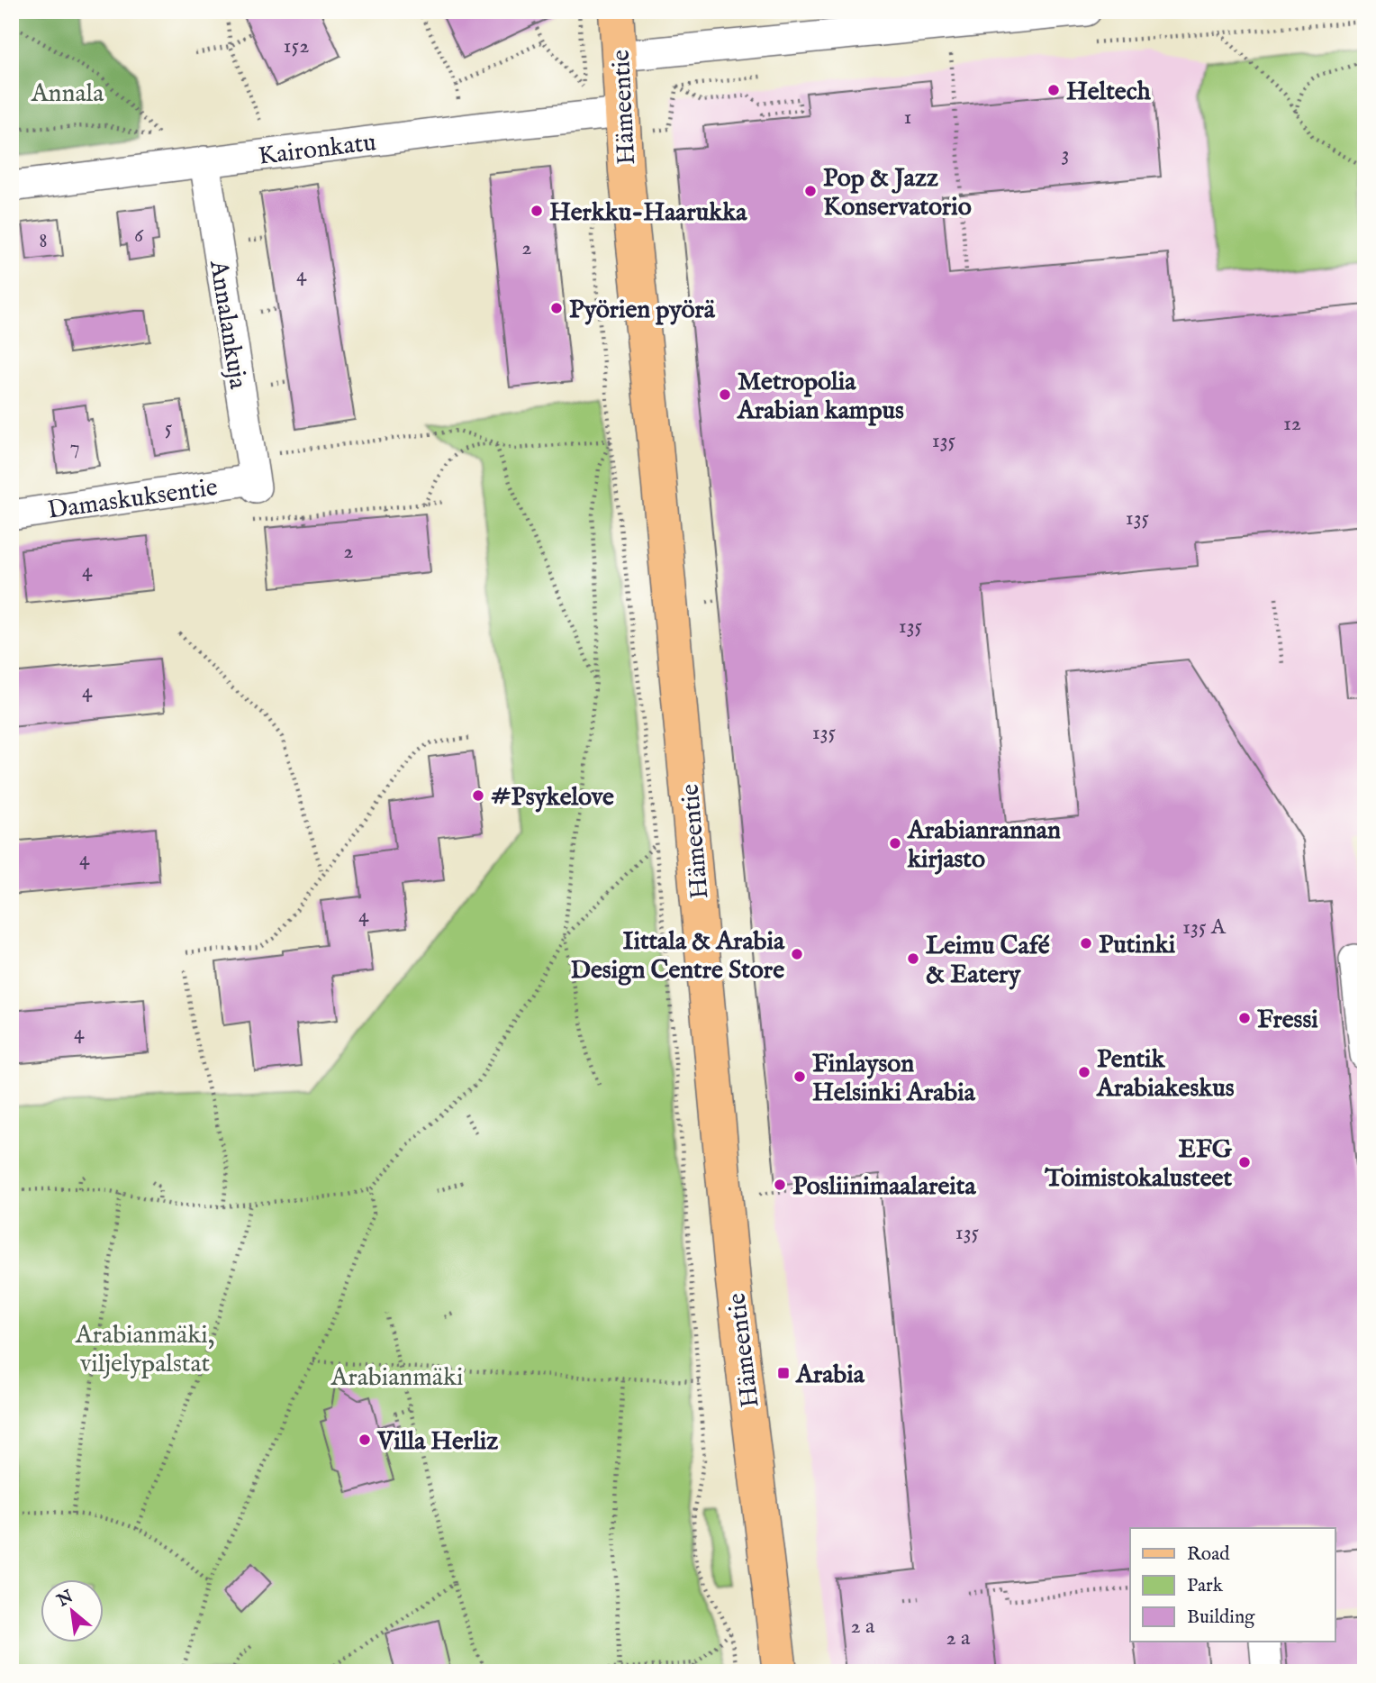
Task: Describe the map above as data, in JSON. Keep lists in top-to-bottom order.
{
  "streets": {
    "main road": ["Hämeentie"],
    "street": ["Kaironkatu", "Annalankuja", "Damaskuksentie"]
  },
  "crossings": [
    ["Hämeentie", "Kaironkatu"],
    ["Kaironkatu", "Annalankuja"],
    ["Annalankuja", "Damaskuksentie"]
  ],
  "parks": ["Annala", "Arabianmäki, viljelypalstat", "Arabianmäki"],
  "places": {
    "other": [
      "Heltech",
      "Pop & Jazz Konservatorio",
      "Herkku-Haarukka",
      "Pyörien pyörä",
      "Metropolia Arabian kampus",
      "#Psykelove",
      "Arabianrannan kirjasto",
      "Putinki",
      "Iittala & Arabia Design Centre Store",
      "Leimu Café & Eatery",
      "Fressi",
      "Pentik Arabiakeskus",
      "Finlayson Helsinki Arabia",
      "EFG Toimistokalusteet",
      "Posliinimaalareita",
      "Villa Herliz"
    ],
    "transit": ["Arabia"]
  },
  "house_numbers": [
    "152",
    "1",
    "3",
    "6",
    "8",
    "2",
    "4",
    "12",
    "5",
    "135",
    "7",
    "135",
    "2",
    "4",
    "135",
    "4",
    "135",
    "4",
    "4",
    "135 A",
    "4",
    "135",
    "2 a",
    "2 a"
  ],
  "legend": ["Road", "Park", "Building"],
  "north": "top left"
}
